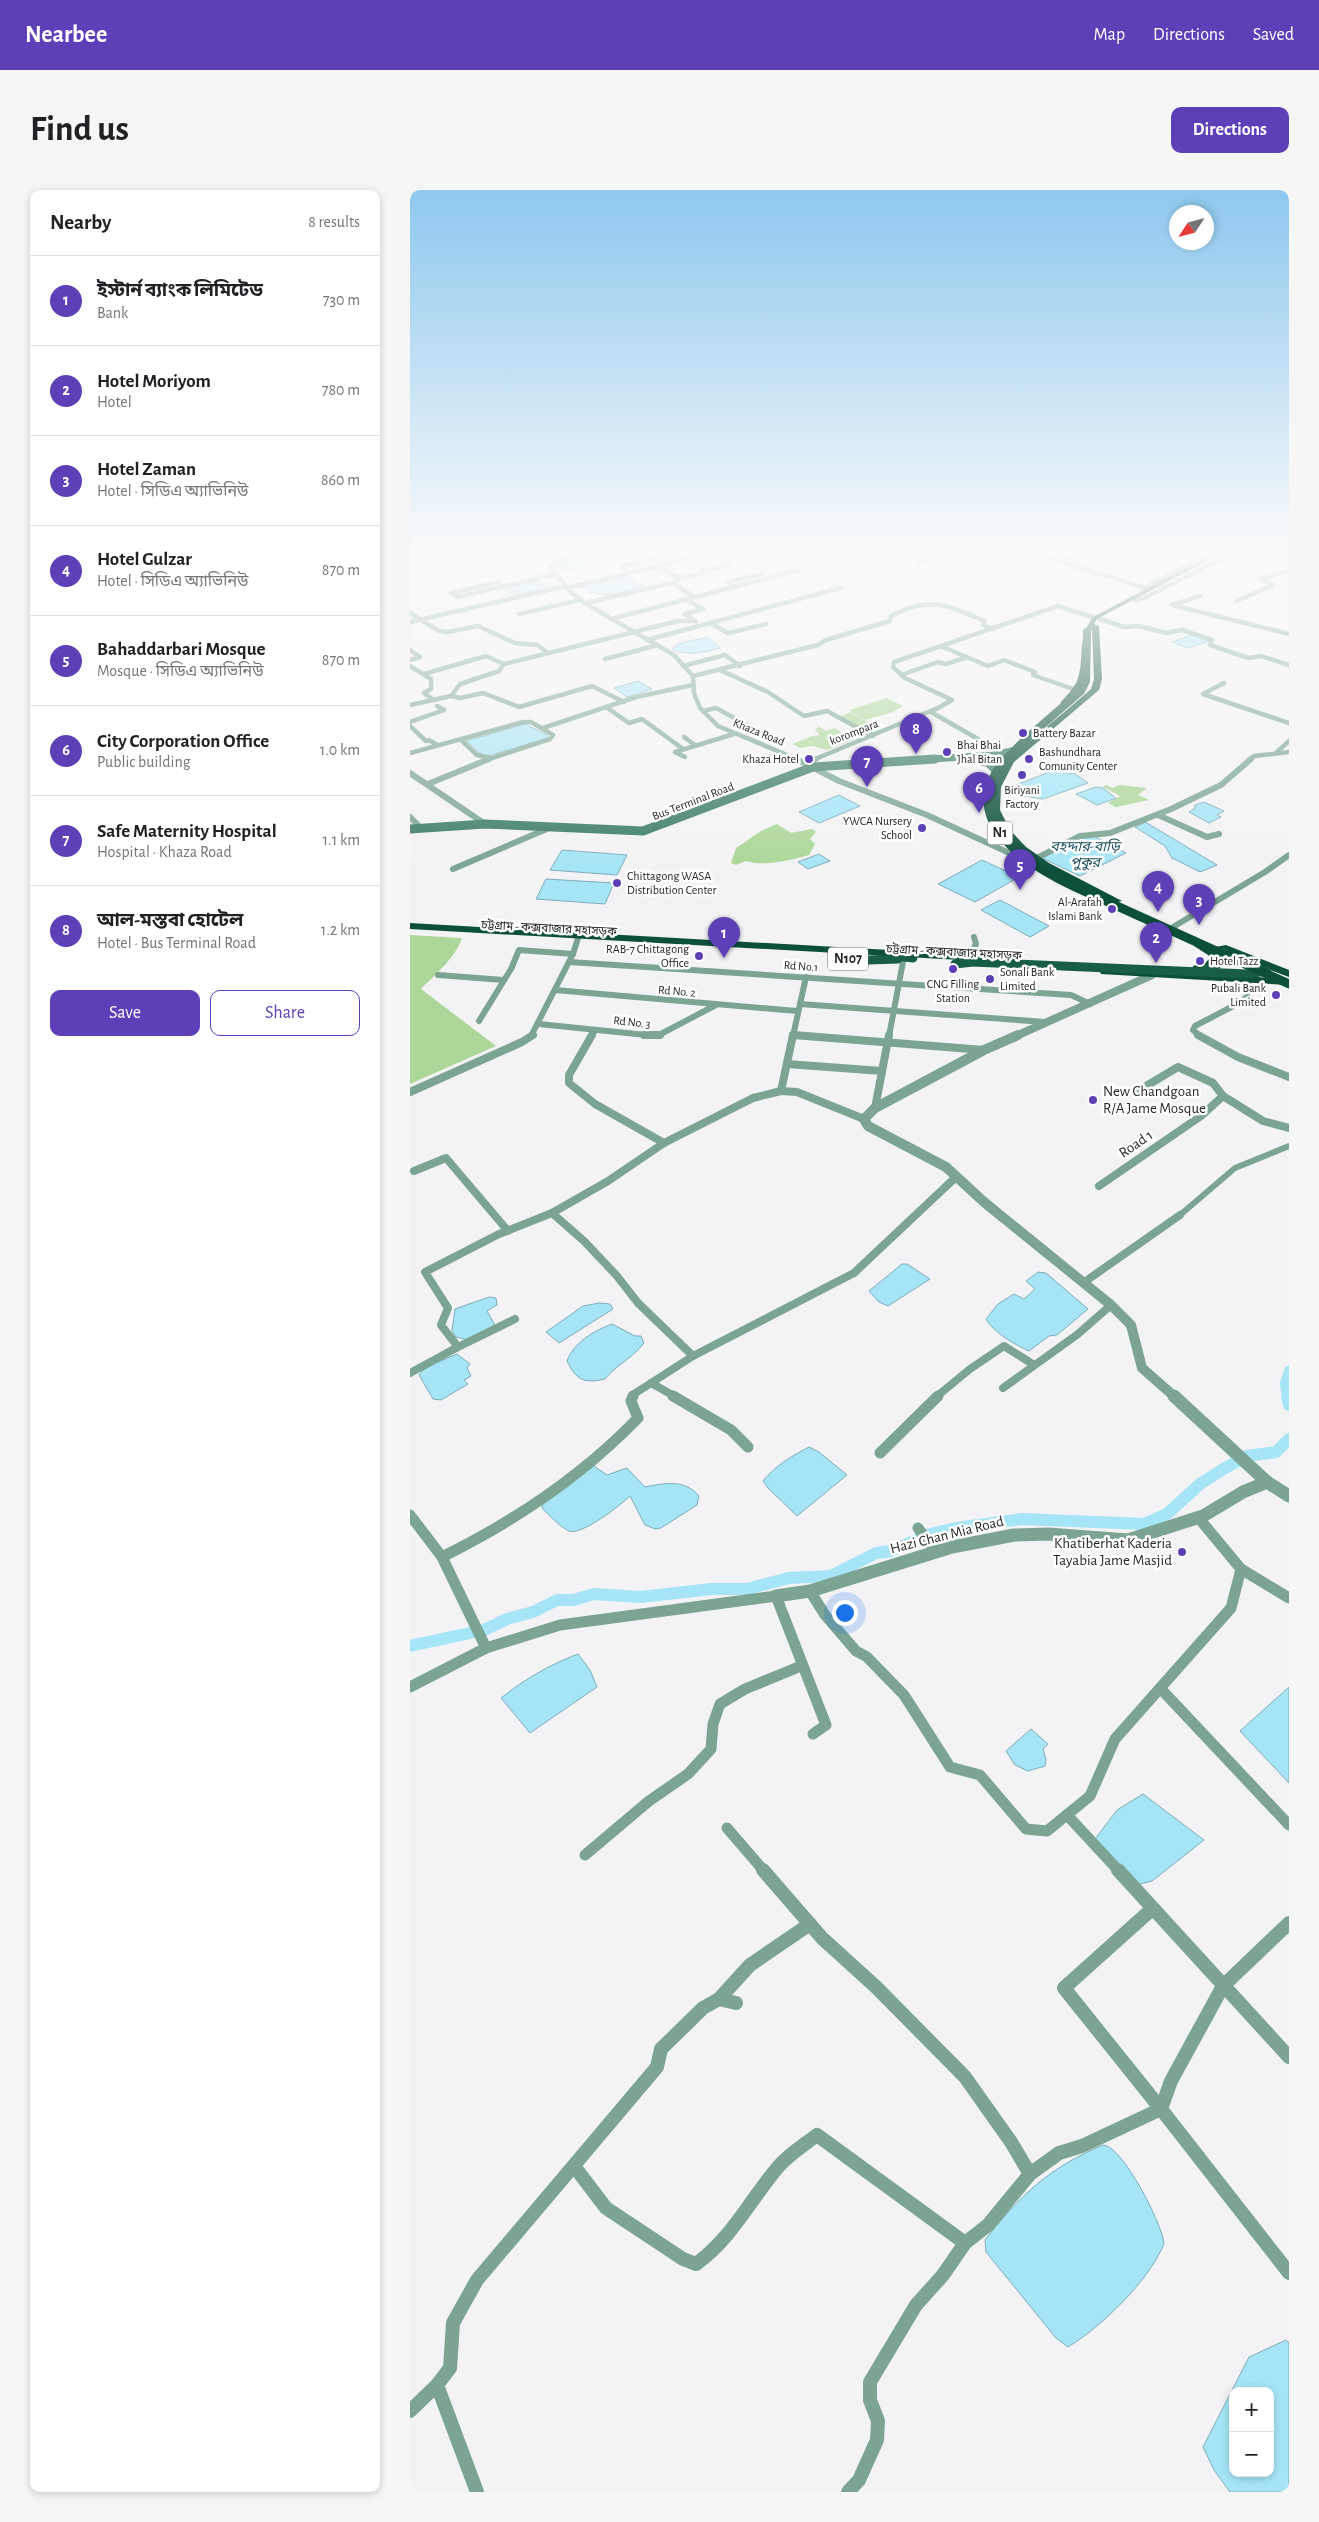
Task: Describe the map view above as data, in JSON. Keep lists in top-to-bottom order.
{
  "streets": {
    "highway": ["N1", "চট্টগ্রাম - কক্সবাজার মহাসড়ক", "N107"],
    "main road": ["Bus Terminal Road"],
    "street": [
      "Khaza Road",
      "korompara",
      "Rd No.1",
      "Rd No. 2",
      "Rd No. 3",
      "Road 1",
      "Hazi Chan Mia Road"
    ]
  },
  "crossings": [
    ["Khaza Road", "korompara"],
    ["Khaza Road", "Bus Terminal Road"],
    ["Khaza Road", "N1"],
    ["korompara", "Bus Terminal Road"],
    ["Bus Terminal Road", "N1"],
    ["N1", "চট্টগ্রাম - কক্সবাজার মহাসড়ক"],
    ["N1", "N107"],
    ["চট্টগ্রাম - কক্সবাজার মহাসড়ক", "N107"],
    ["Rd No. 2", "Rd No. 3"]
  ],
  "water": ["বহদ্দার-বাড়ি পুকুর"],
  "places": [
    "Battery Bazar",
    "Bhai Bhai Jhal Bitan",
    "Khaza Hotel",
    "Bashundhara Comunity Center",
    "Biriyani Factory",
    "YWCA Nursery School",
    "Chittagong WASA Distribution Center",
    "Al-Arafah Islami Bank",
    "RAB-7 Chittagong Office",
    "Hotel Tazz",
    "CNG Filling Station",
    "Sonali Bank Limited",
    "Pubali Bank Limited",
    "New Chandgoan R/A Jame Mosque",
    "Khatiberhat Kaderia Tayabia Jame Masjid"
  ],
  "north": "bottom left",
  "page": {
    "header": "Nearbee",
    "nav": ["Map", "Directions", "Saved"],
    "buttons": [
      "Directions",
      ["Save", "Share"]
    ],
    "title": "Find us",
    "heading": ["Nearby", "8 results"],
    "list": [
      {
        "mark": "1",
        "name": "ইস্টার্ন ব্যাংক লিমিটেড",
        "note": "Bank",
        "value": "730 m"
      },
      {
        "mark": "2",
        "name": "Hotel Moriyom",
        "note": "Hotel",
        "value": "780 m"
      },
      {
        "mark": "3",
        "name": "Hotel Zaman",
        "note": "Hotel · সিডিএ অ্যাভিনিউ",
        "value": "860 m"
      },
      {
        "mark": "4",
        "name": "Hotel Gulzar",
        "note": "Hotel · সিডিএ অ্যাভিনিউ",
        "value": "870 m"
      },
      {
        "mark": "5",
        "name": "Bahaddarbari Mosque",
        "note": "Mosque · সিডিএ অ্যাভিনিউ",
        "value": "870 m"
      },
      {
        "mark": "6",
        "name": "City Corporation Office",
        "note": "Public building",
        "value": "1.0 km"
      },
      {
        "mark": "7",
        "name": "Safe Maternity Hospital",
        "note": "Hospital · Khaza Road",
        "value": "1.1 km"
      },
      {
        "mark": "8",
        "name": "আল-মস্তবা হোটেল",
        "note": "Hotel · Bus Terminal Road",
        "value": "1.2 km"
      }
    ],
    "pins": [
      "8",
      "7",
      "6",
      "5",
      "4",
      "3",
      "1",
      "2"
    ],
    "map_buttons": ["+", "−"]
  }
}
